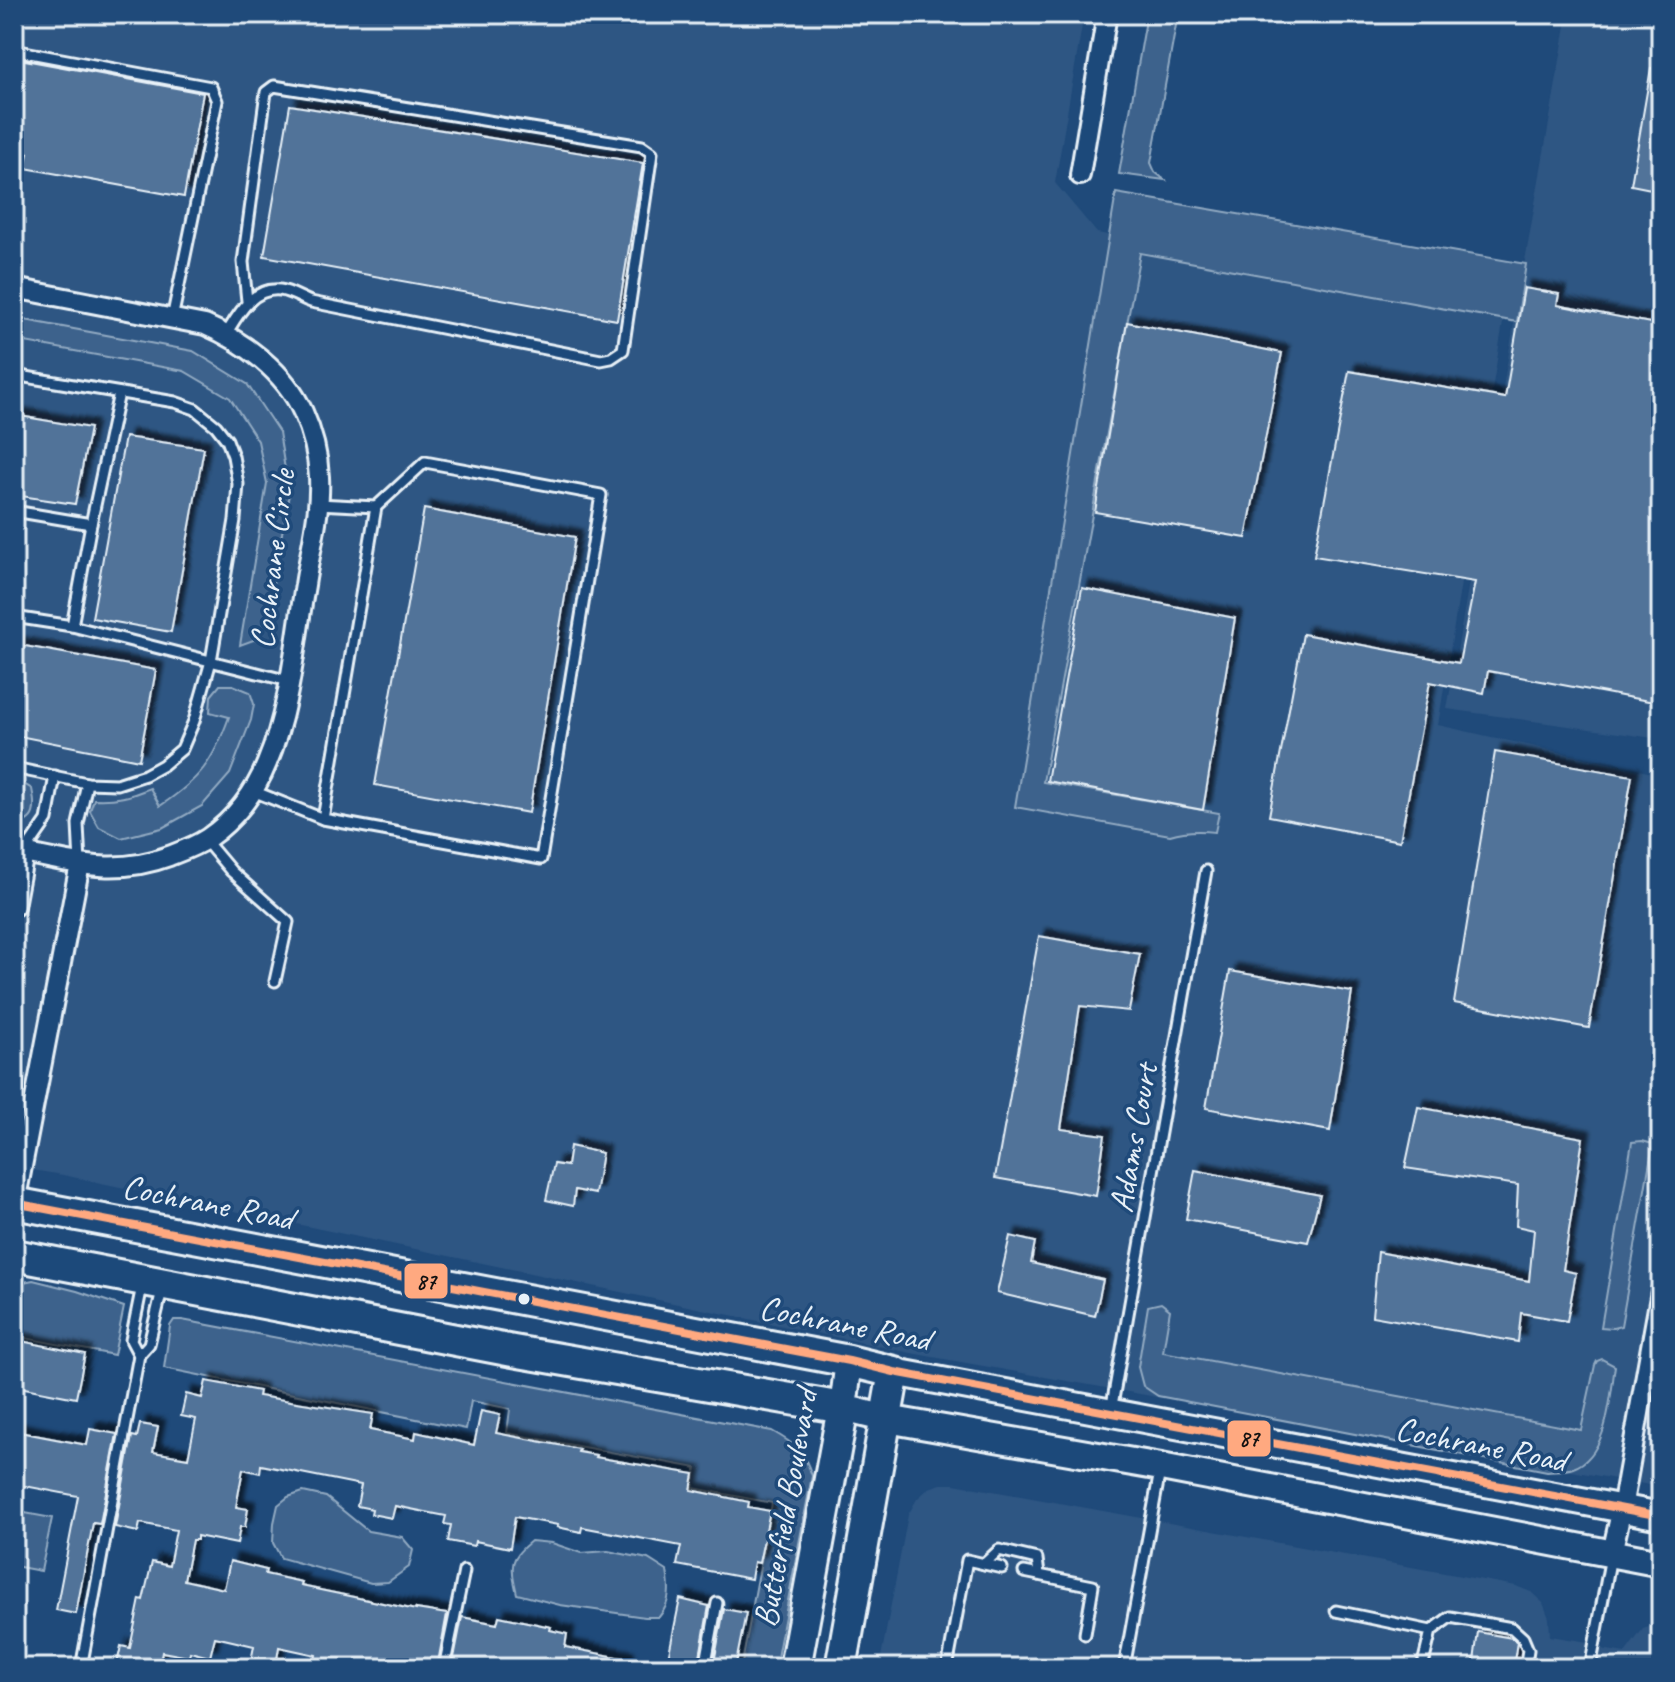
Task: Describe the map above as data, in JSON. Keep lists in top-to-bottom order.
{
  "streets": {
    "main road": ["Cochrane Road", "Butterfield Boulevard"],
    "street": ["Cochrane Circle"],
    "lane": ["Adams Court"]
  },
  "crossings": [
    ["Adams Court", "Cochrane Road"],
    ["Cochrane Road", "Butterfield Boulevard"]
  ],
  "lines": ["transit line 87"]
}
